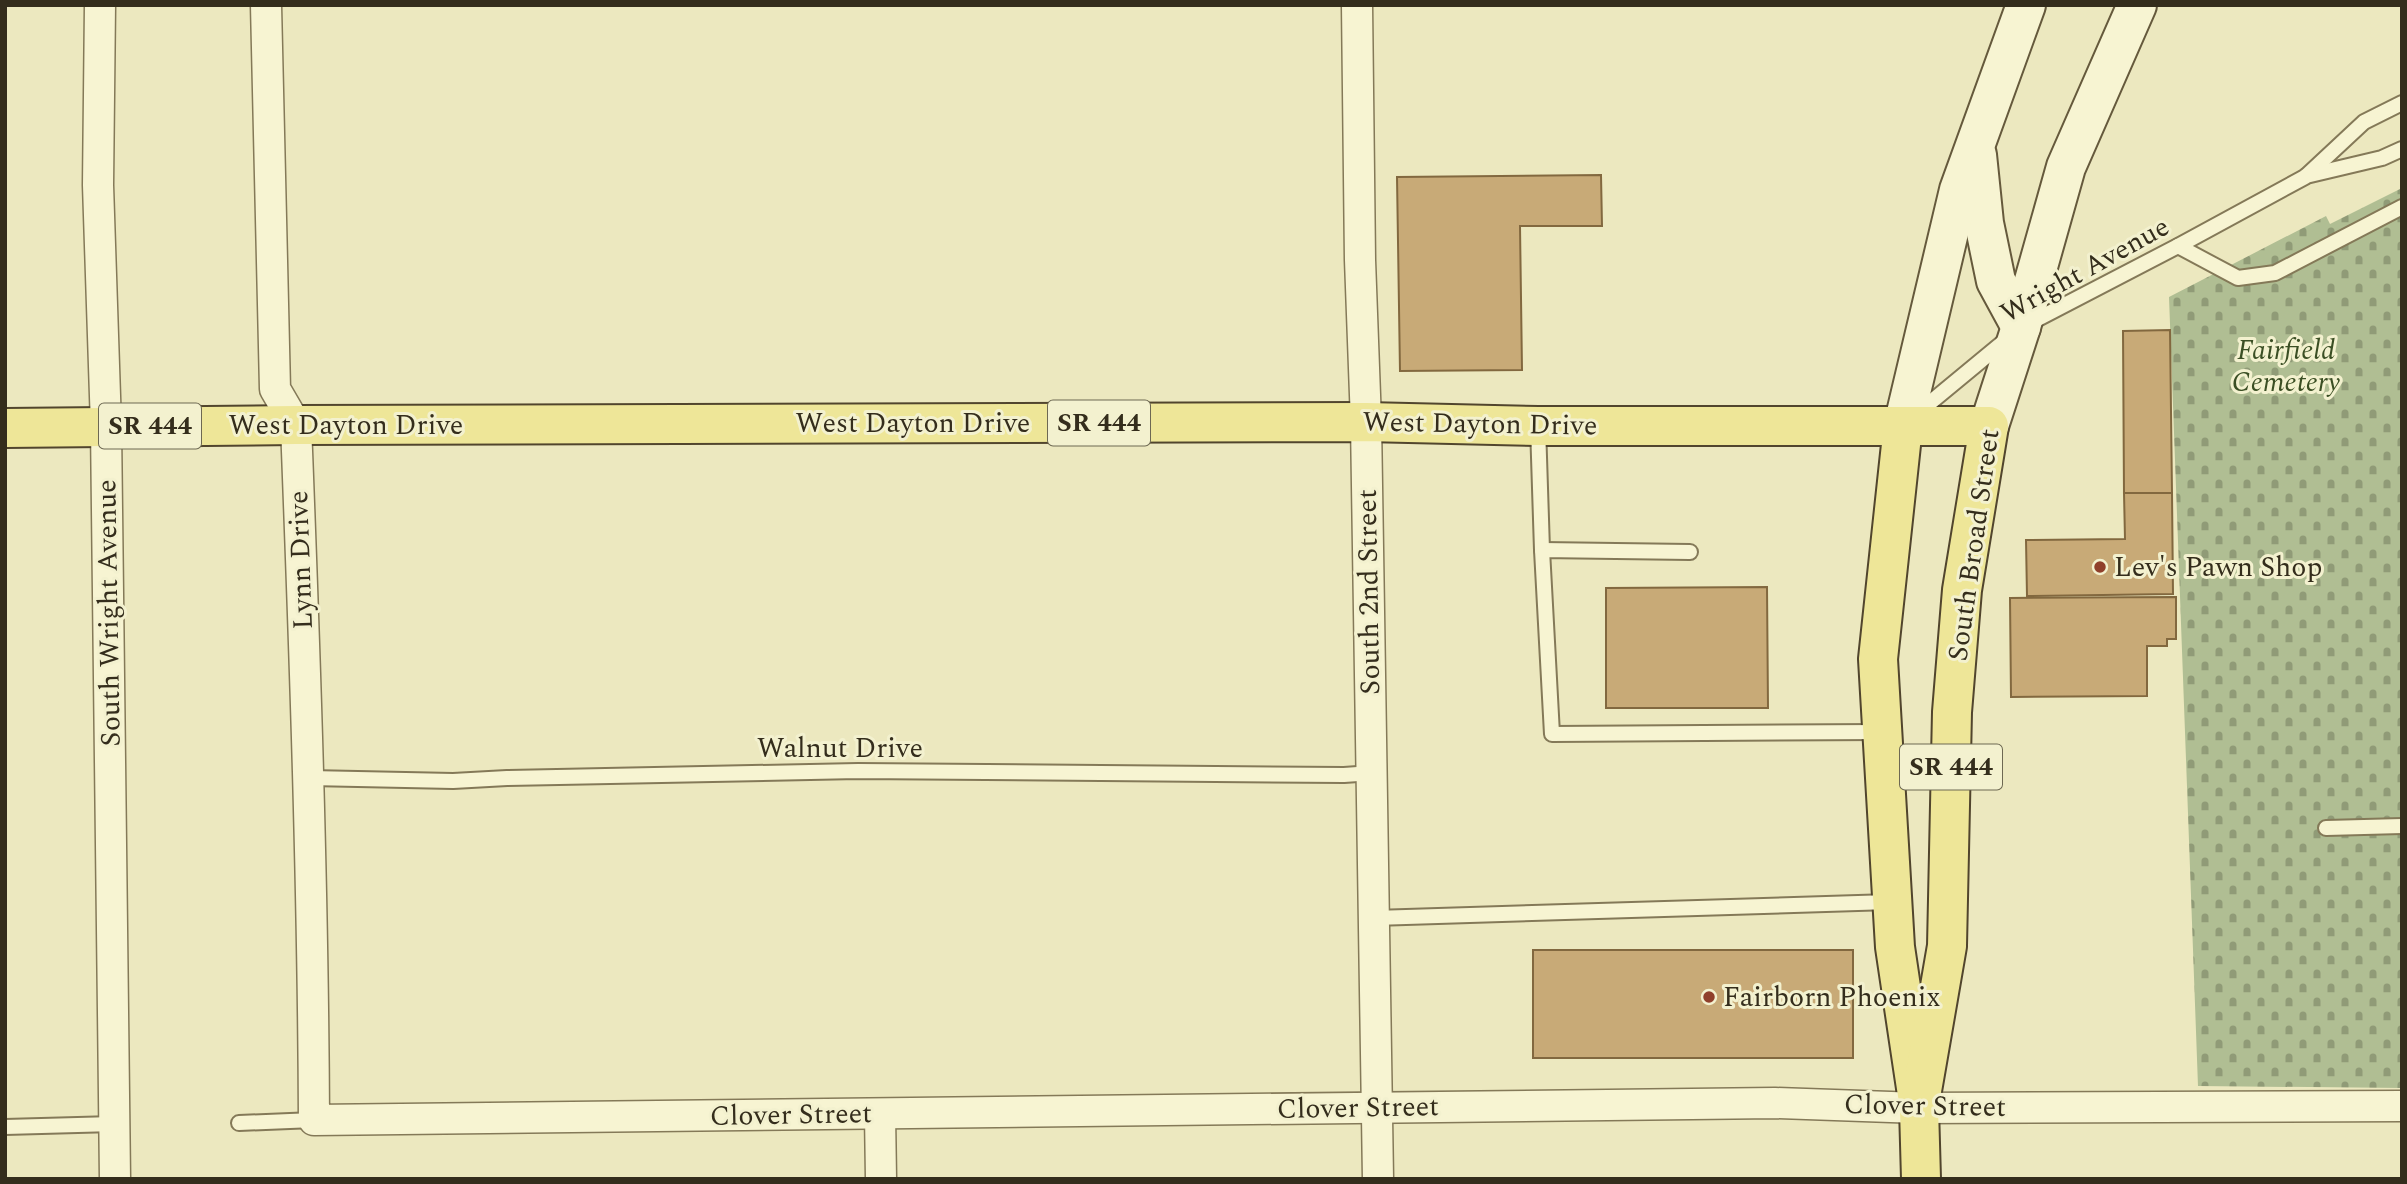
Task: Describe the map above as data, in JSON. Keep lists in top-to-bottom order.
{
  "streets": {
    "main road": ["West Dayton Drive", "SR 444", "South Broad Street"],
    "street": [
      "Lynn Drive",
      "South 2nd Street",
      "South Wright Avenue",
      "Clover Street"
    ],
    "lane": ["Wright Avenue", "Walnut Drive"]
  },
  "crossings": [
    ["Wright Avenue", "West Dayton Drive"],
    ["Wright Avenue", "South Broad Street"],
    ["West Dayton Drive", "South Broad Street"],
    ["West Dayton Drive", "Lynn Drive"],
    ["West Dayton Drive", "South 2nd Street"],
    ["West Dayton Drive", "South Wright Avenue"],
    ["South Broad Street", "Clover Street"],
    ["Lynn Drive", "Walnut Drive"],
    ["Lynn Drive", "Clover Street"],
    ["South 2nd Street", "Walnut Drive"],
    ["South 2nd Street", "Clover Street"]
  ],
  "parks": ["Fairfield Cemetery"],
  "places": ["Lev's Pawn Shop", "Fairborn Phoenix"]
}
